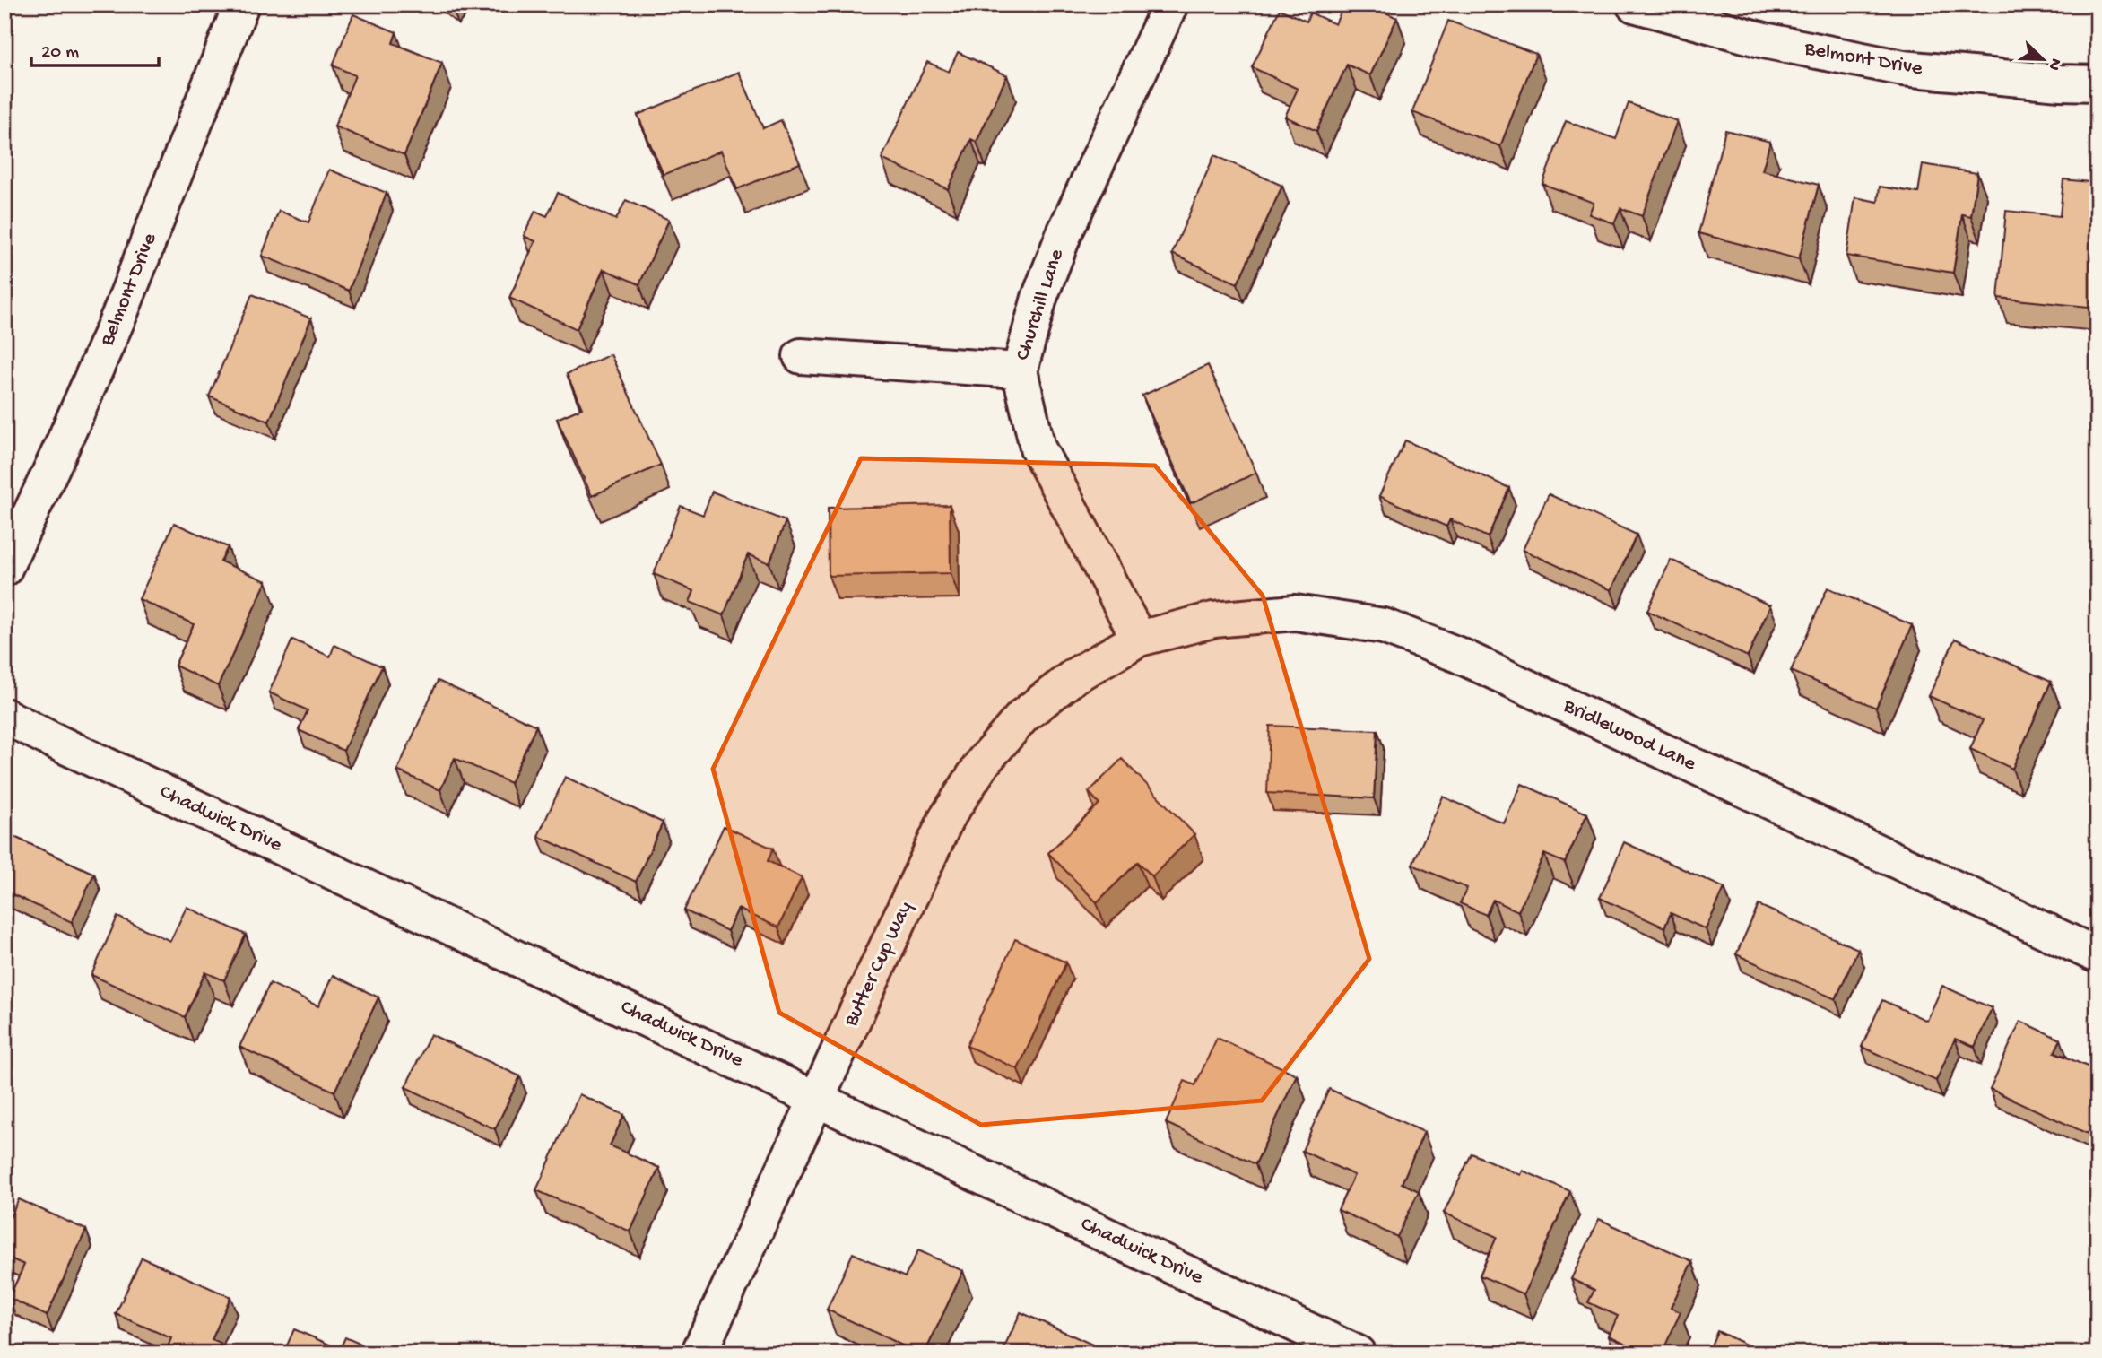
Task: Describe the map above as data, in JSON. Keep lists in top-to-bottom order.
{
  "streets": {
    "street": [
      "Belmont Drive",
      "Churchill Lane",
      "Bridlewood Lane",
      "Chadwick Drive",
      "Butter Cup Way"
    ]
  },
  "crossings": [
    ["Churchill Lane", "Bridlewood Lane"],
    ["Churchill Lane", "Butter Cup Way"],
    ["Bridlewood Lane", "Butter Cup Way"],
    ["Chadwick Drive", "Butter Cup Way"]
  ],
  "scale_bar": "20 m",
  "north": "bottom right"
}
